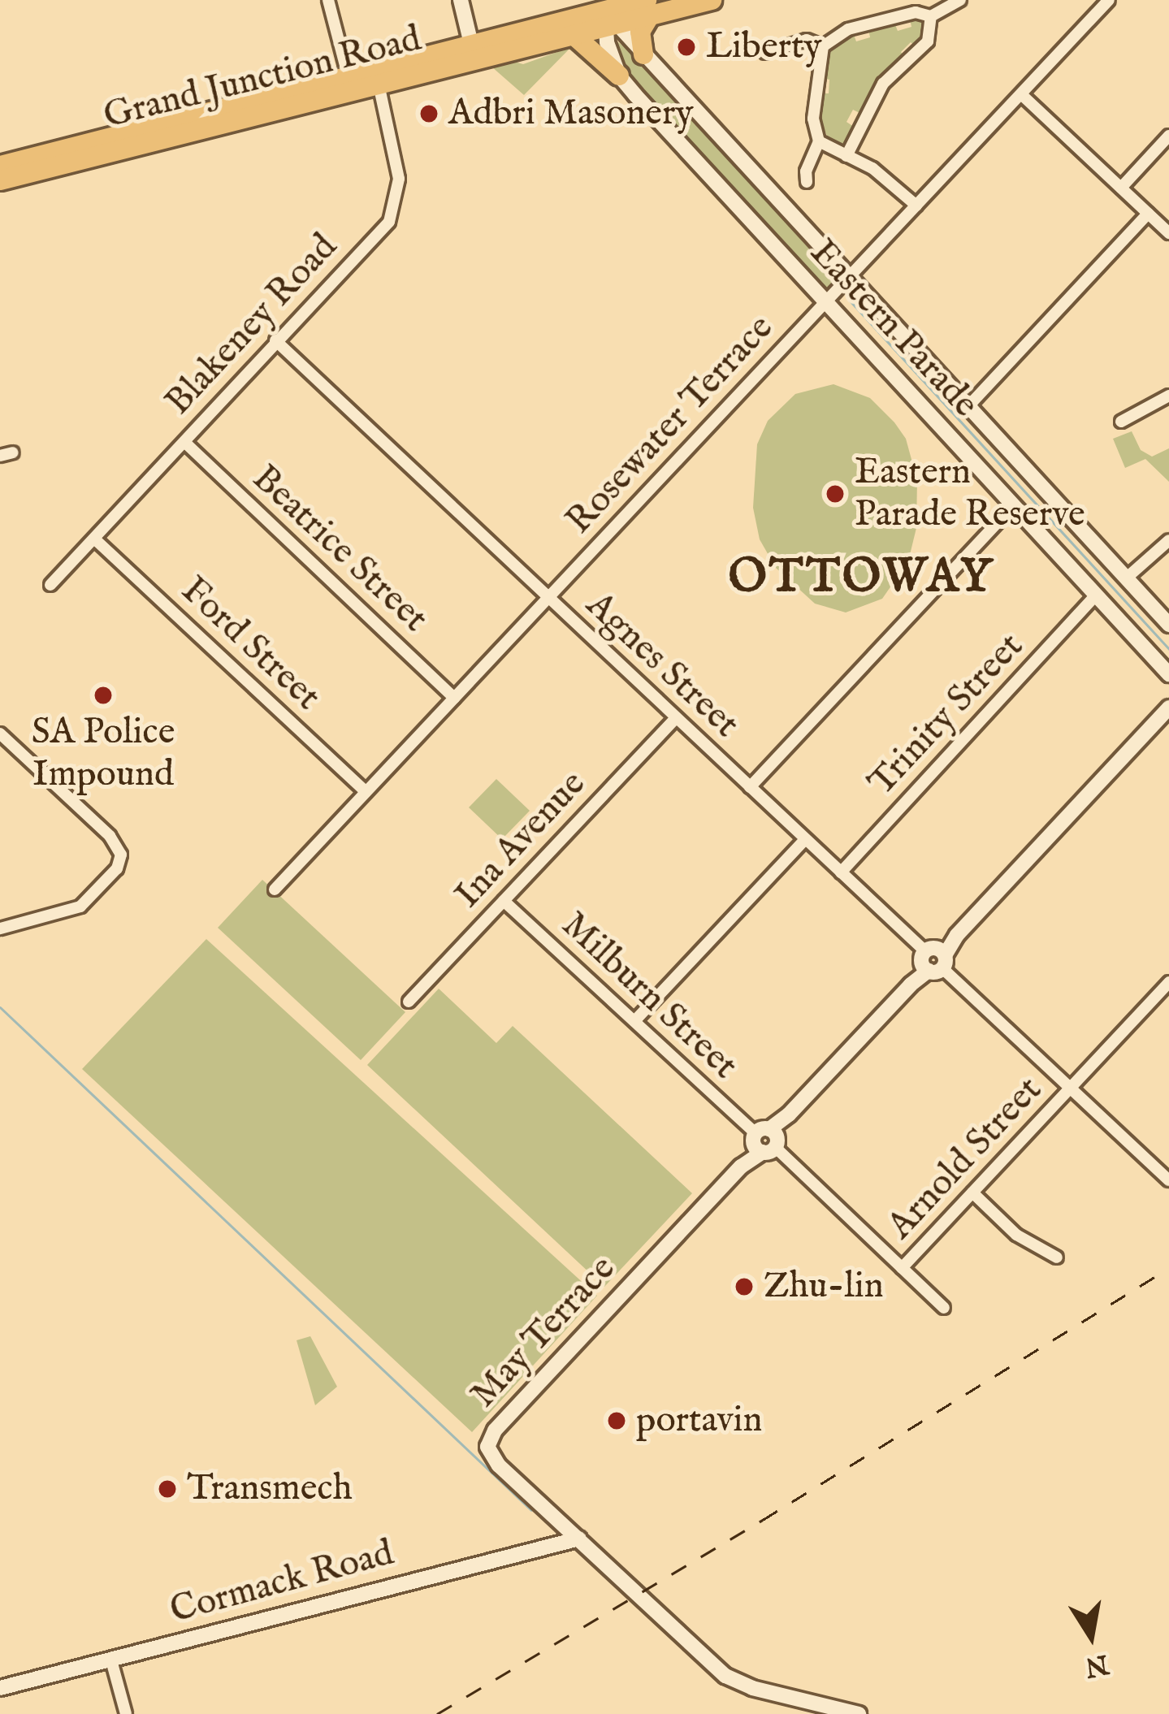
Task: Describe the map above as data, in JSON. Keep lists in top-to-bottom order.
{
  "streets": {
    "highway": ["Grand Junction Road"],
    "street": [
      "Blakeney Road",
      "Eastern Parade",
      "Rosewater Terrace",
      "Beatrice Street",
      "Ford Street",
      "Agnes Street",
      "Trinity Street",
      "Ina Avenue",
      "Milburn Street",
      "Arnold Street",
      "May Terrace",
      "Cormack Road"
    ]
  },
  "crossings": [
    ["Grand Junction Road", "Blakeney Road"],
    ["Grand Junction Road", "Eastern Parade"],
    ["Blakeney Road", "Beatrice Street"],
    ["Blakeney Road", "Ford Street"],
    ["Blakeney Road", "Agnes Street"],
    ["Eastern Parade", "Rosewater Terrace"],
    ["Eastern Parade", "Trinity Street"],
    ["Rosewater Terrace", "Beatrice Street"],
    ["Rosewater Terrace", "Ford Street"],
    ["Rosewater Terrace", "Agnes Street"],
    ["Agnes Street", "Trinity Street"],
    ["Agnes Street", "Ina Avenue"],
    ["Agnes Street", "Arnold Street"],
    ["Agnes Street", "May Terrace"],
    ["Ina Avenue", "Milburn Street"],
    ["Milburn Street", "Arnold Street"],
    ["Milburn Street", "May Terrace"],
    ["May Terrace", "Cormack Road"]
  ],
  "districts": ["OTTOWAY"],
  "places": [
    "Liberty",
    "Adbri Masonery",
    "Eastern Parade Reserve",
    "SA Police Impound",
    "Zhu-lin",
    "portavin",
    "Transmech"
  ],
  "north": "bottom"
}
